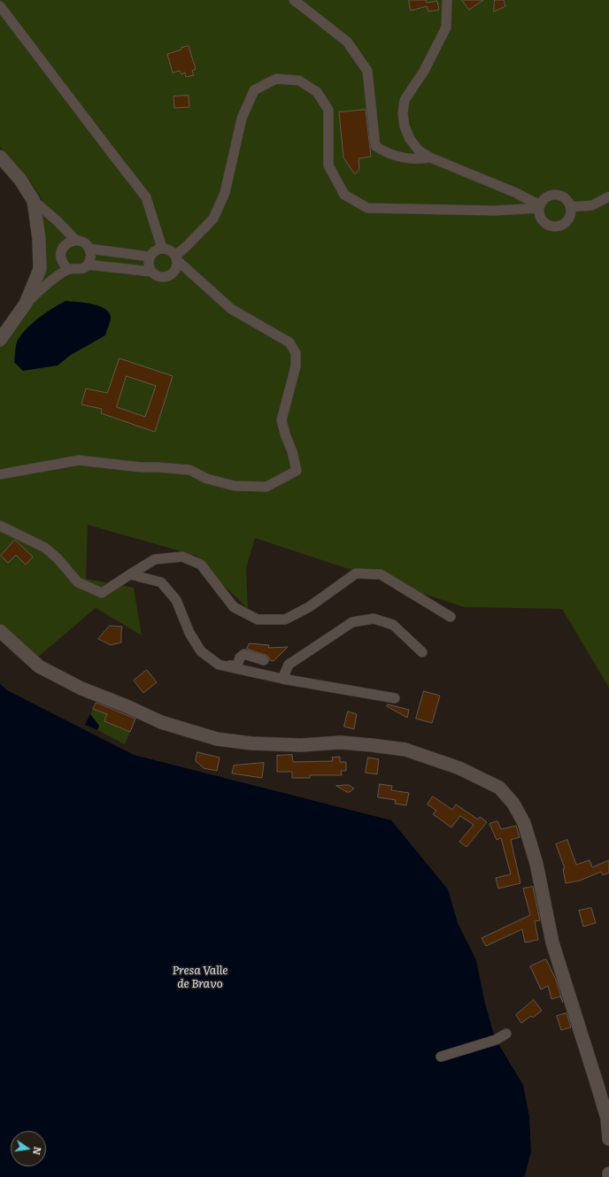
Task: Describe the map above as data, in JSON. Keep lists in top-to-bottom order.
{
  "water": ["Presa Valle de Bravo"],
  "north": "right"
}
